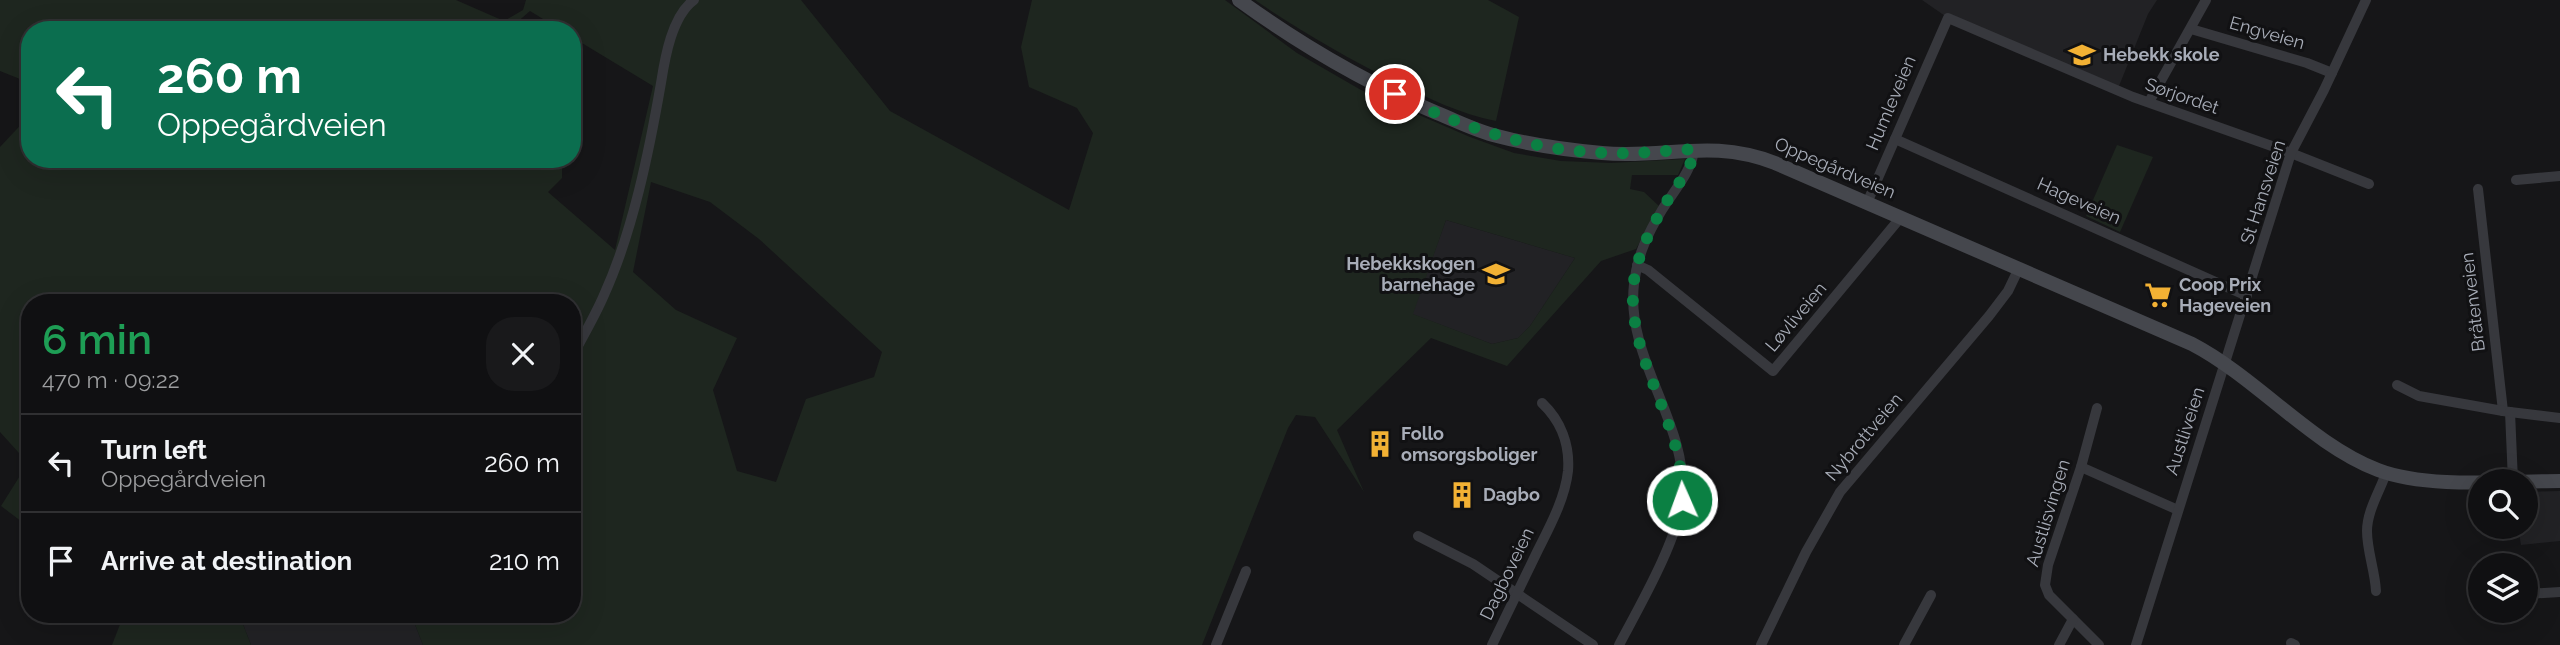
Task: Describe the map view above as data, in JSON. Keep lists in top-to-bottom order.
{
  "streets": {
    "main road": ["Oppegårdveien"],
    "street": [
      "Engveien",
      "Sørjordet",
      "Humleveien",
      "St Hansveien",
      "Hageveien",
      "Bråtenveien",
      "Løvliveien",
      "Austliveien",
      "Nybrottveien",
      "Austlisvingen",
      "Dagboveien"
    ]
  },
  "crossings": [
    ["Engveien", "St Hansveien"],
    ["Sørjordet", "Humleveien"],
    ["Sørjordet", "St Hansveien"],
    ["Humleveien", "Oppegårdveien"],
    ["Humleveien", "Hageveien"],
    ["Oppegårdveien", "St Hansveien"],
    ["Oppegårdveien", "Løvliveien"],
    ["Oppegårdveien", "Austliveien"],
    ["Oppegårdveien", "Nybrottveien"],
    ["St Hansveien", "Hageveien"],
    ["St Hansveien", "Austliveien"]
  ],
  "places": {
    "school or university": ["Hebekk skole", "Hebekkskogen barnehage"],
    "supermarket": ["Coop Prix Hageveien"],
    "building": ["Follo omsorgsboliger", "Dagbo"]
  },
  "page": {
    "turn": ["260 m", "Oppegårdveien"],
    "heading": ["6 min", "470 m · 09:22"],
    "list": [
      {
        "name": "Turn left",
        "note": "Oppegårdveien",
        "value": "260 m"
      },
      {
        "name": "Arrive at destination",
        "value": "210 m"
      }
    ]
  }
}
